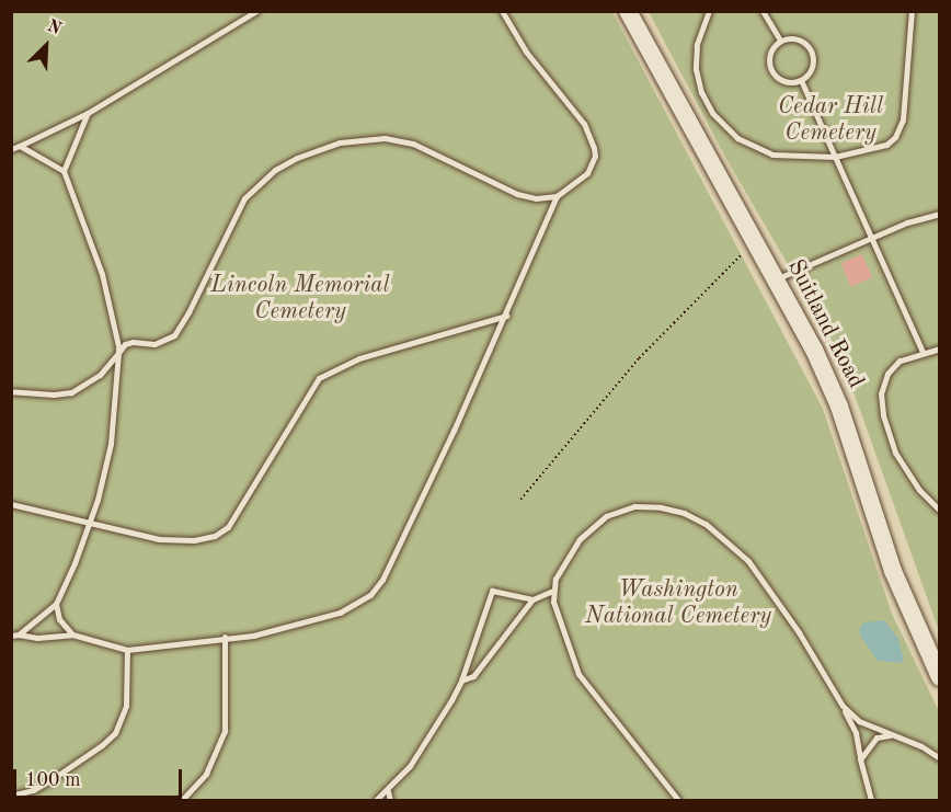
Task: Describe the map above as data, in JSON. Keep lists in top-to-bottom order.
{
  "streets": {
    "main road": ["Suitland Road"]
  },
  "parks": ["Cedar Hill Cemetery", "Lincoln Memorial Cemetery", "Washington National Cemetery"],
  "scale_bar": "100 m",
  "north": "top right"
}
